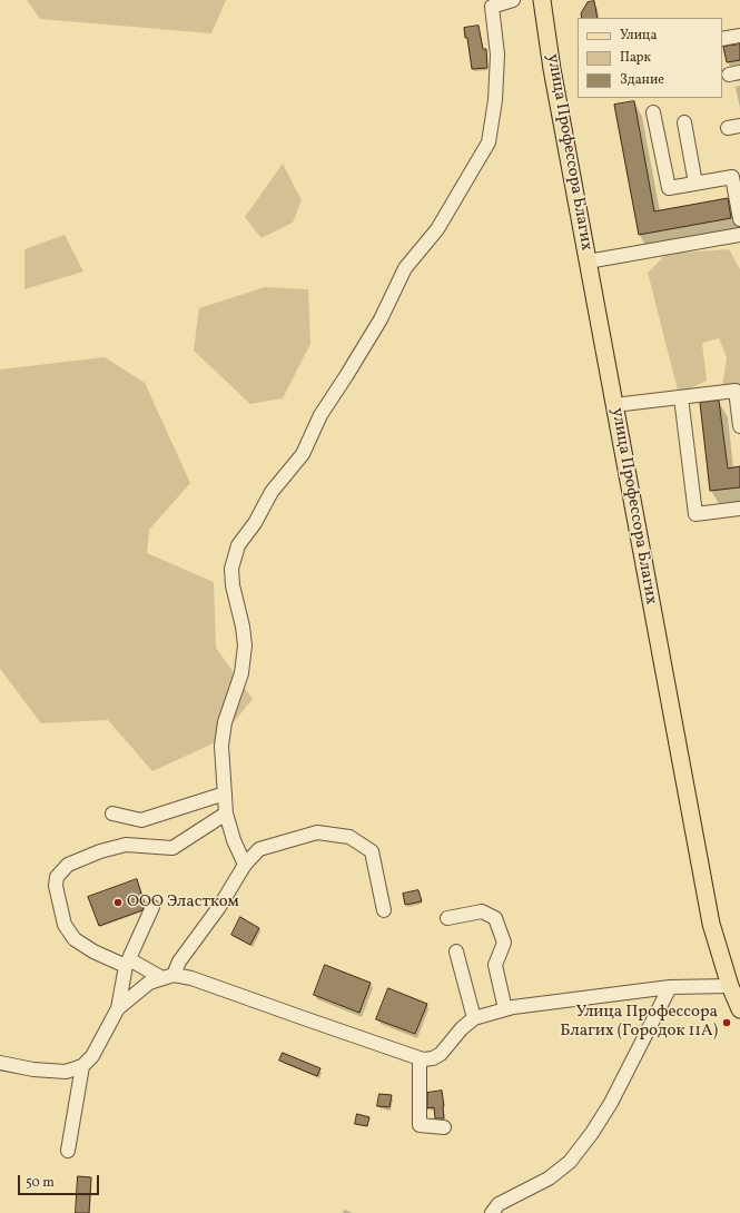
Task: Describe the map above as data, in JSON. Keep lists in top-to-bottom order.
{
  "streets": {
    "main road": ["улица Профессора Благих"]
  },
  "places": ["ООО Эластком", "Улица Профессора Благих (Городок 11А)"],
  "legend": ["Улица", "Парк", "Здание"],
  "scale_bar": "50 m"
}
